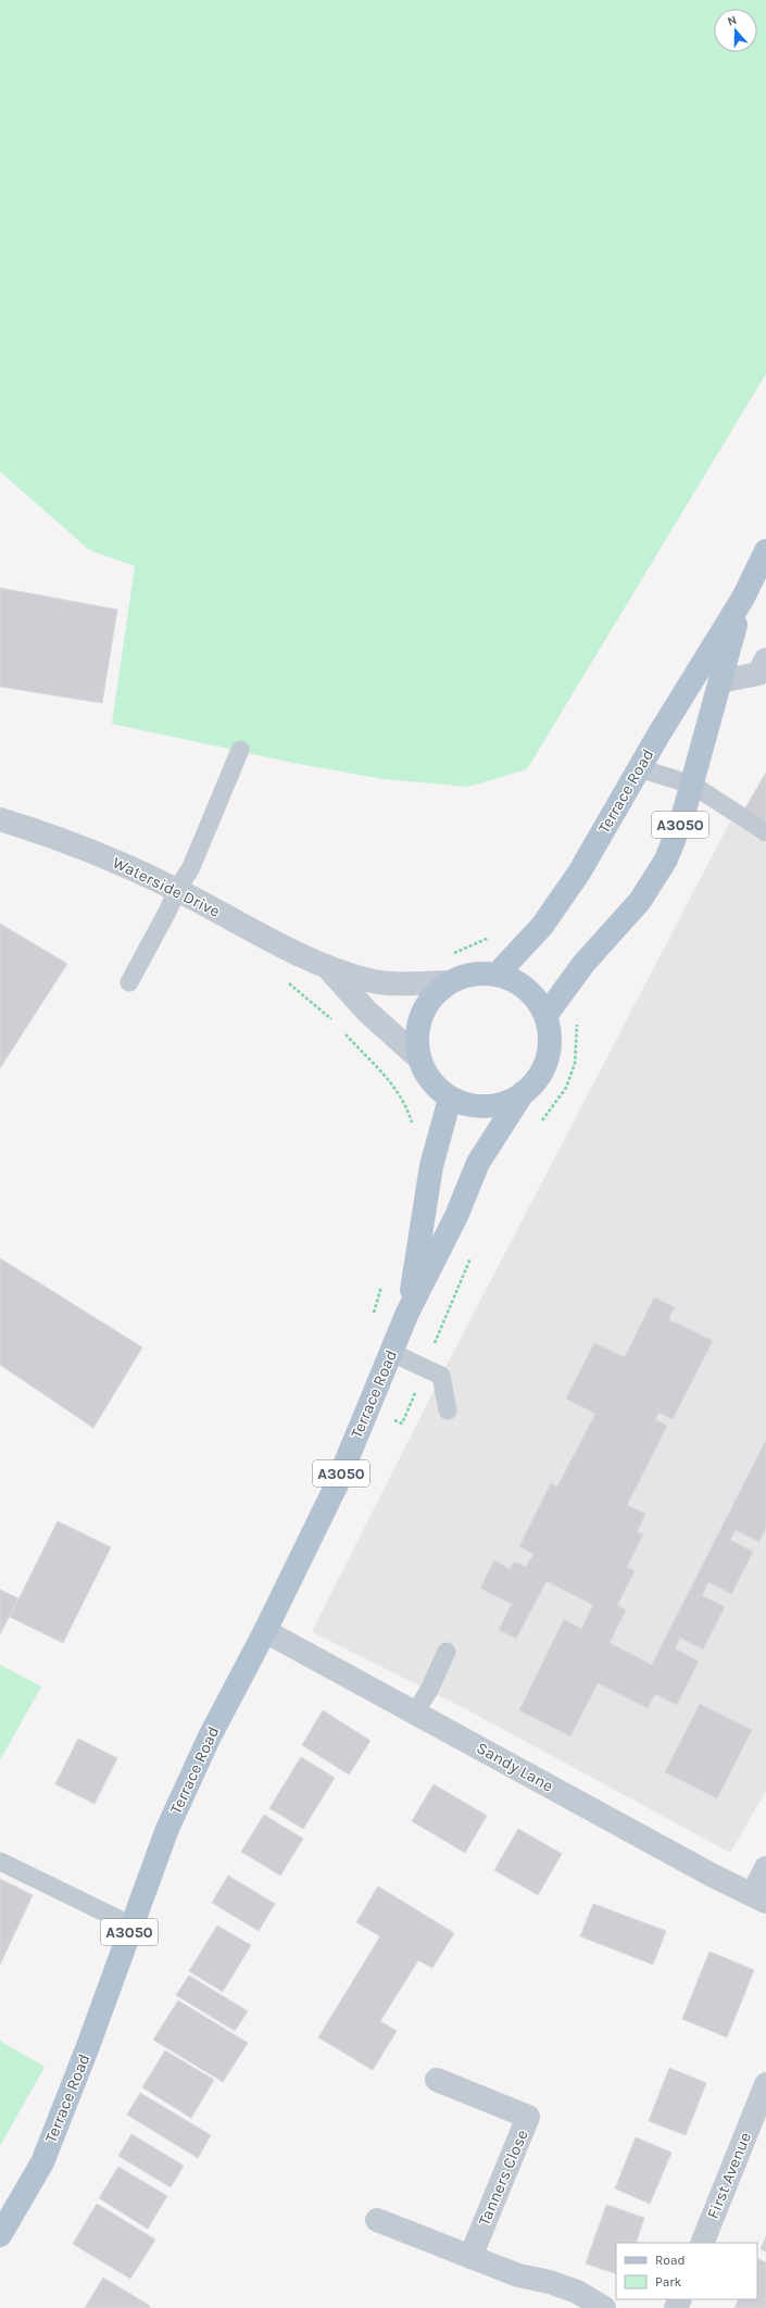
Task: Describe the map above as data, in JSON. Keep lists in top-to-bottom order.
{
  "streets": {
    "main road": ["Terrace Road", "A3050"],
    "street": [
      "Waterside Drive",
      "Sandy Lane",
      "First Avenue",
      "Tanners Close"
    ]
  },
  "crossings": [
    ["Terrace Road", "Waterside Drive"],
    ["Terrace Road", "Sandy Lane"]
  ],
  "legend": ["Road", "Park"],
  "north": "top"
}
